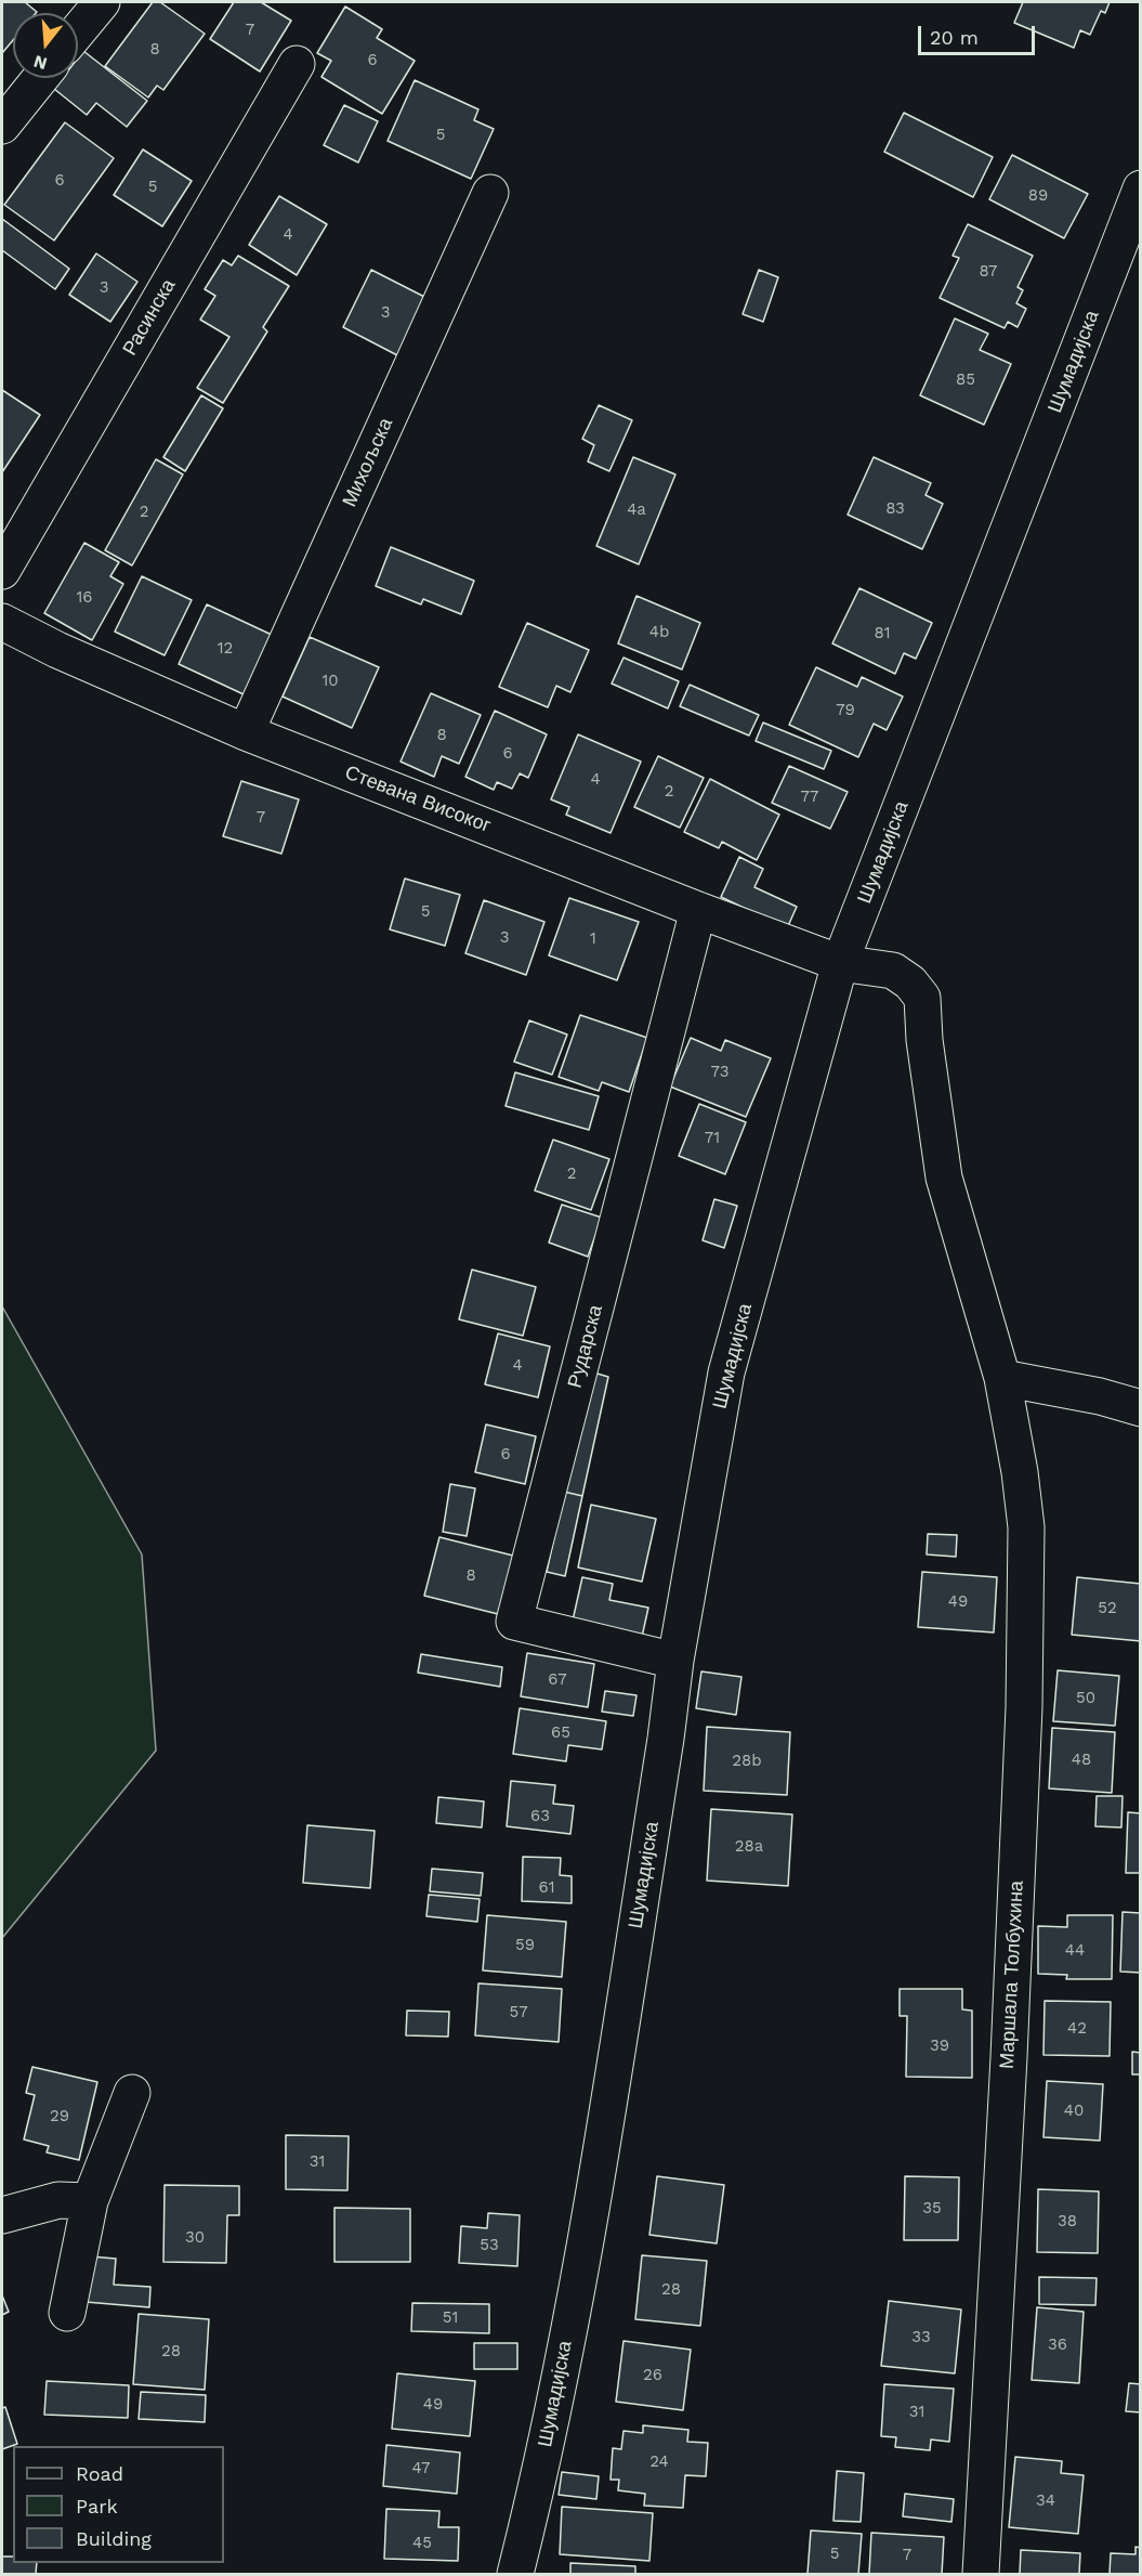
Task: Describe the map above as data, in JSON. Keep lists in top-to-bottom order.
{
  "streets": {
    "street": [
      "Расинска",
      "Шумадијска",
      "Михољска",
      "Стевана Високог",
      "Рударска",
      "Маршала Толбухина"
    ]
  },
  "crossings": [
    ["Шумадијска", "Стевана Високог"],
    ["Шумадијска", "Рударска"],
    ["Шумадијска", "Маршала Толбухина"],
    ["Михољска", "Стевана Високог"],
    ["Стевана Високог", "Рударска"],
    ["Стевана Високог", "Маршала Толбухина"]
  ],
  "house_numbers": [
    "7",
    "8",
    "6",
    "5",
    "6",
    "5",
    "89",
    "4",
    "87",
    "3",
    "3",
    "85",
    "83",
    "4a",
    "2",
    "16",
    "4b",
    "81",
    "12",
    "10",
    "79",
    "8",
    "6",
    "4",
    "2",
    "77",
    "7",
    "5",
    "3",
    "1",
    "73",
    "71",
    "2",
    "4",
    "6",
    "8",
    "49",
    "52",
    "67",
    "50",
    "65",
    "48",
    "28b",
    "63",
    "28a",
    "61",
    "59",
    "44",
    "57",
    "42",
    "39",
    "40",
    "29",
    "31",
    "35",
    "38",
    "30",
    "53",
    "28",
    "51",
    "33",
    "36",
    "28",
    "26",
    "49",
    "31",
    "24",
    "47",
    "34",
    "45",
    "5",
    "7"
  ],
  "legend": ["Road", "Park", "Building"],
  "scale_bar": "20 m",
  "north": "bottom"
}
